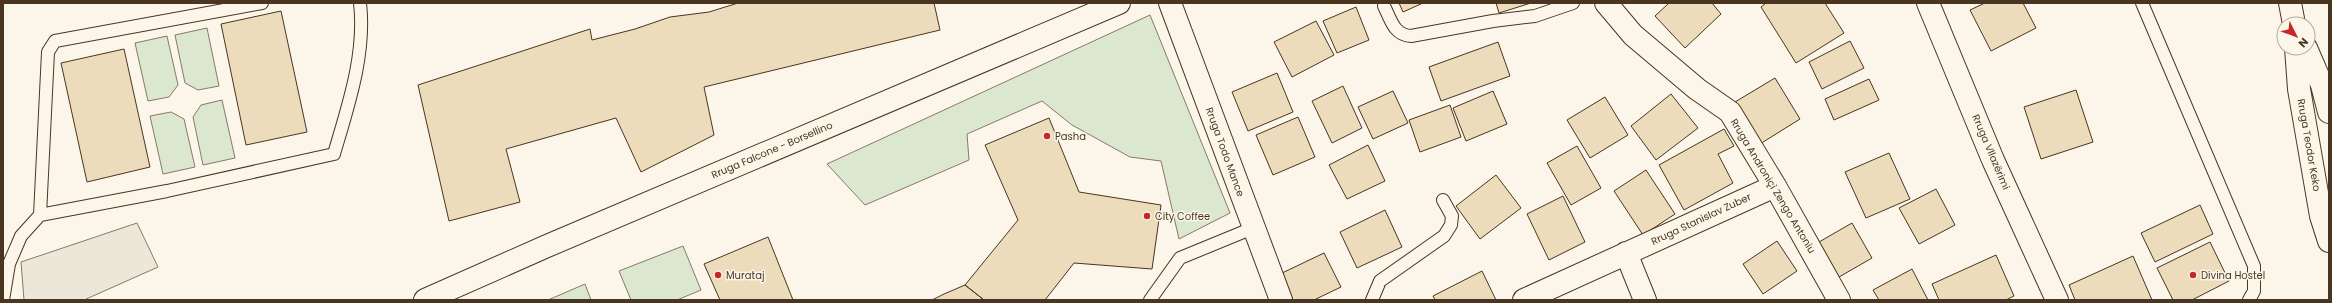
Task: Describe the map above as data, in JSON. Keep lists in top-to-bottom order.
{
  "streets": {
    "street": [
      "Rruga Teodor Keko",
      "Rruga Falcone - Borsellino",
      "Rruga Todo Mance",
      "Rruga Vllazërimi",
      "Rruga Androniçi Zengo Antoniu",
      "Rruga Stanislav Zuber"
    ]
  },
  "crossings": [
    ["Rruga Androniçi Zengo Antoniu", "Rruga Stanislav Zuber"]
  ],
  "places": [
    "Pasha",
    "City Coffee",
    "Murataj",
    "Divina Hostel"
  ],
  "north": "bottom right"
}
